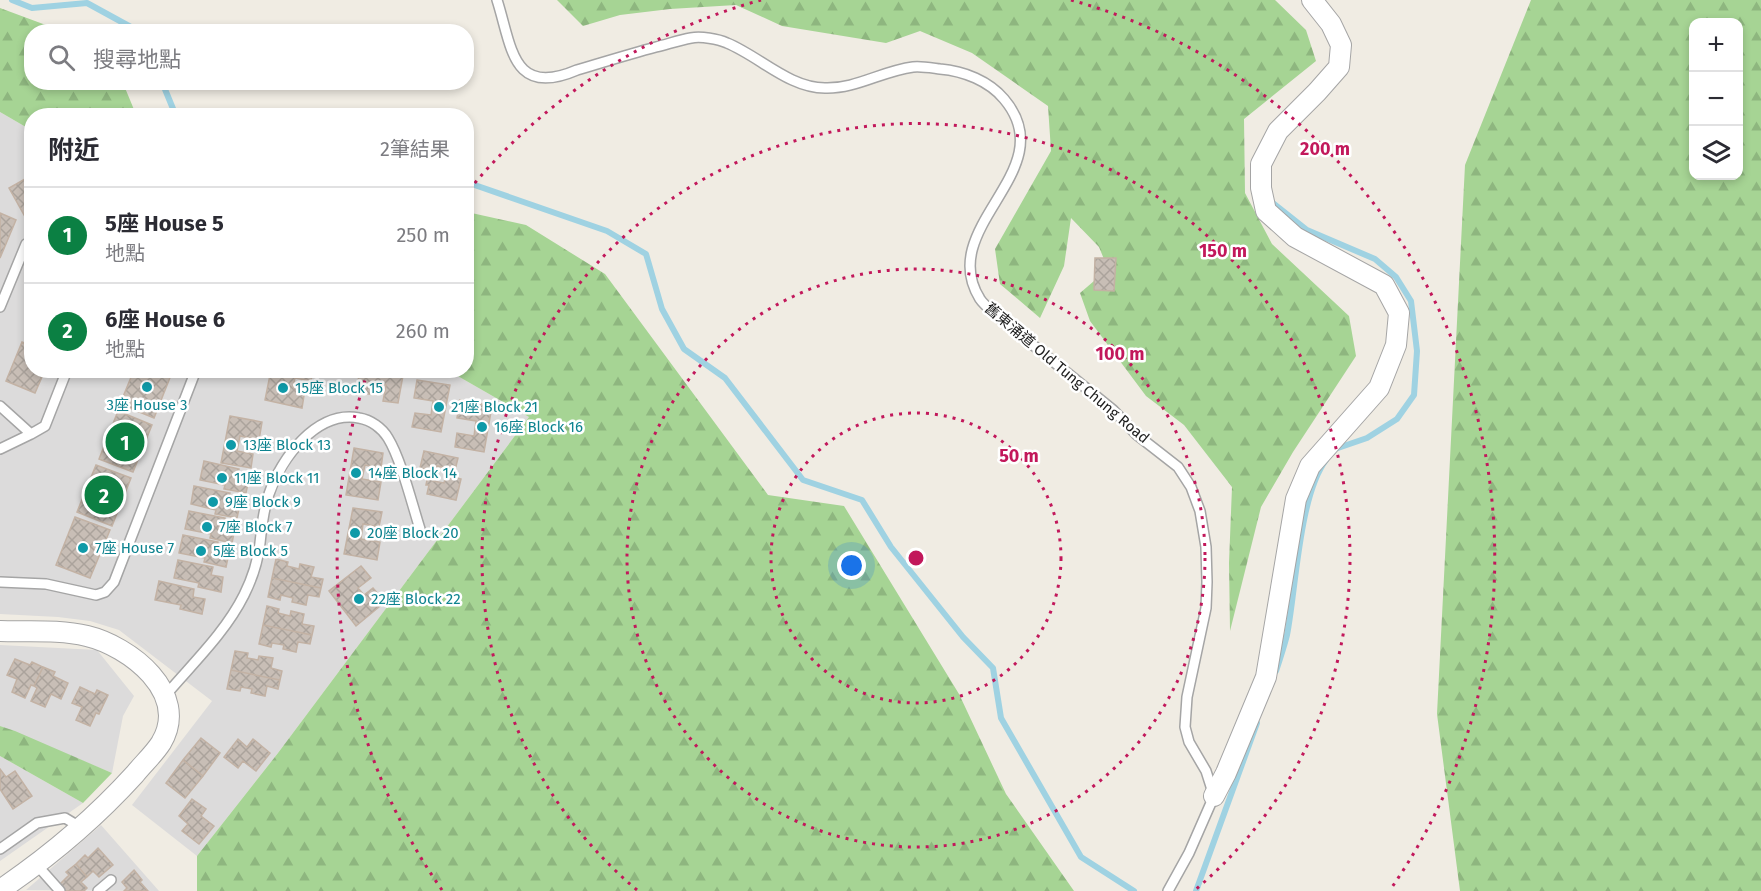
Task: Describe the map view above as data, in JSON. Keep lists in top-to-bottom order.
{
  "streets": {
    "lane": ["舊東涌道 Old Tung Chung Road"]
  },
  "places": [
    "3座 House 3",
    "15座 Block 15",
    "21座 Block 21",
    "16座 Block 16",
    "13座 Block 13",
    "14座 Block 14",
    "11座 Block 11",
    "9座 Block 9",
    "7座 Block 7",
    "20座 Block 20",
    "7座 House 7",
    "5座 Block 5",
    "22座 Block 22"
  ],
  "page": {
    "map_buttons": ["+", "−"],
    "search": "搜尋地點",
    "heading": ["附近", "2筆結果"],
    "list": [
      {
        "mark": "1",
        "name": "5座 House 5",
        "note": "地點",
        "value": "250 m"
      },
      {
        "mark": "2",
        "name": "6座 House 6",
        "note": "地點",
        "value": "260 m"
      }
    ],
    "pins": ["1", "2"]
  },
  "rings": [
    "200 m",
    "150 m",
    "100 m",
    "50 m"
  ]
}
